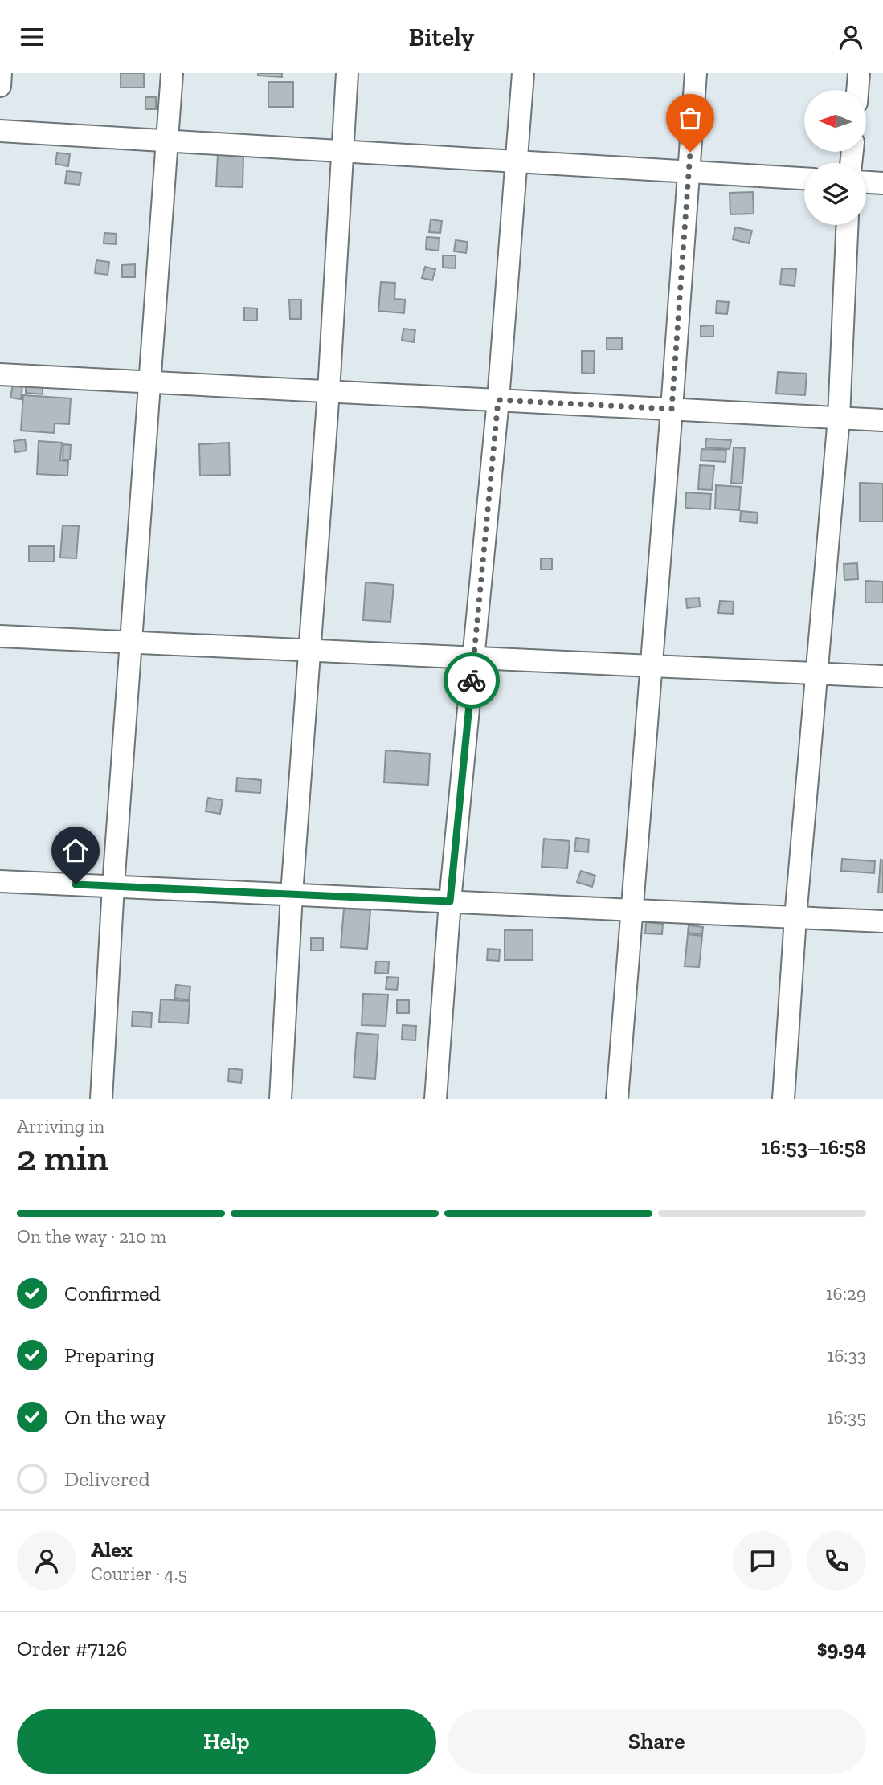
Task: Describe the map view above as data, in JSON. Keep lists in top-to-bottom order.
{
  "north": "left",
  "page": {
    "header": "Bitely",
    "heading": ["2 min", "Arriving in", "16:53–16:58"],
    "panel": [
      "Alex",
      "Courier · 4.5",
      "Order #7126",
      "$9.94"
    ],
    "bar": "On the way · 210 m",
    "list": [
      ["Confirmed", "16:29"],
      ["Preparing", "16:33"],
      ["On the way", "16:35"],
      "Delivered"
    ],
    "buttons": ["Help", "Share"]
  }
}
